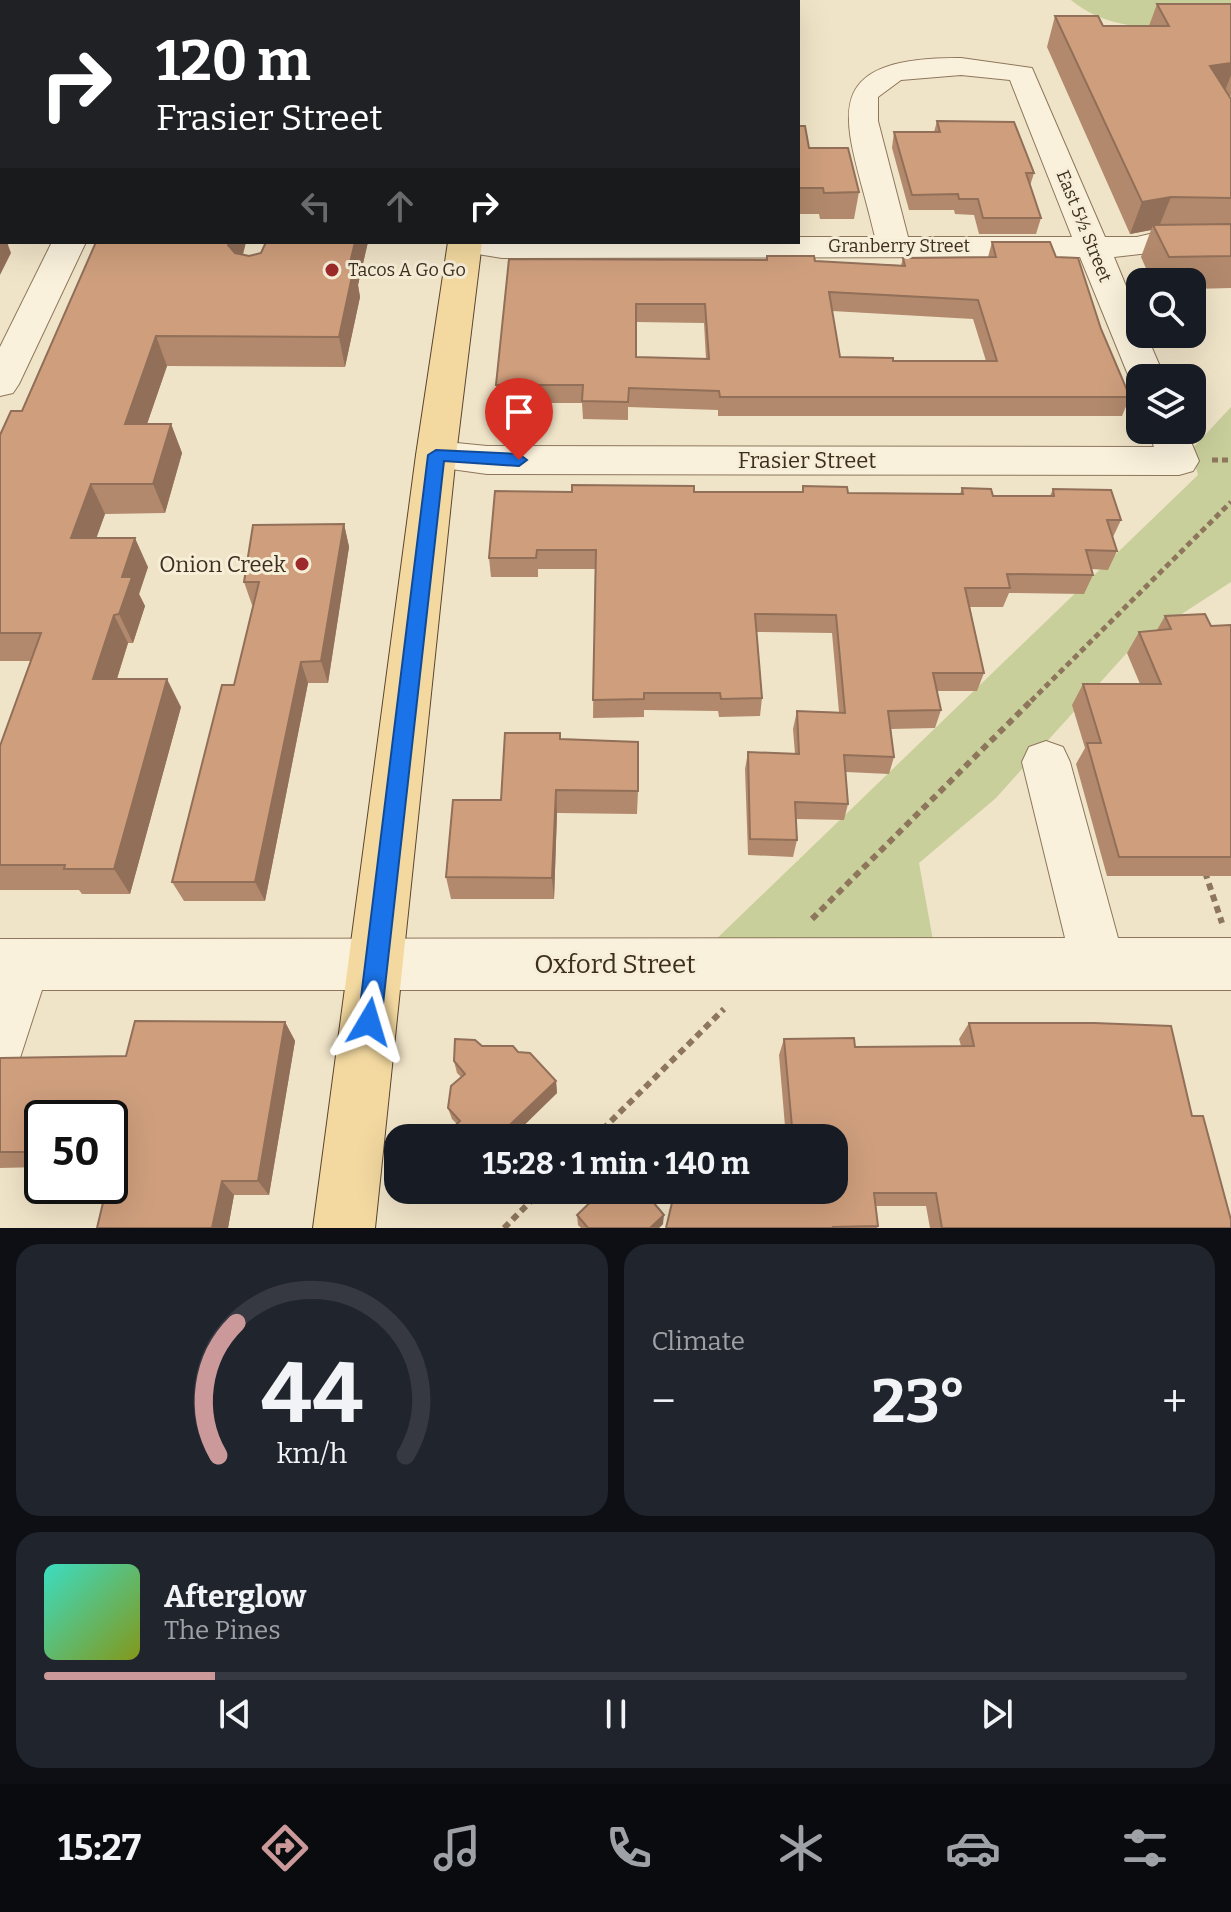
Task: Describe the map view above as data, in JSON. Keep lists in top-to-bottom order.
{
  "streets": {
    "street": [
      "East 5½ Street",
      "Granberry Street",
      "Frasier Street",
      "Oxford Street"
    ]
  },
  "crossings": [
    ["East 5½ Street", "Granberry Street"]
  ],
  "places": ["Tacos A Go Go", "Onion Creek"],
  "page": {
    "turn": ["120 m", "Frasier Street"],
    "limit": "50",
    "trip": "15:28 · 1 min · 140 m",
    "tile": "Climate",
    "heat": ["−", "23°", "+"],
    "song": ["Afterglow", "The Pines"],
    "tabs": "15:27",
    "gauge": ["44", "km/h"]
  }
}
